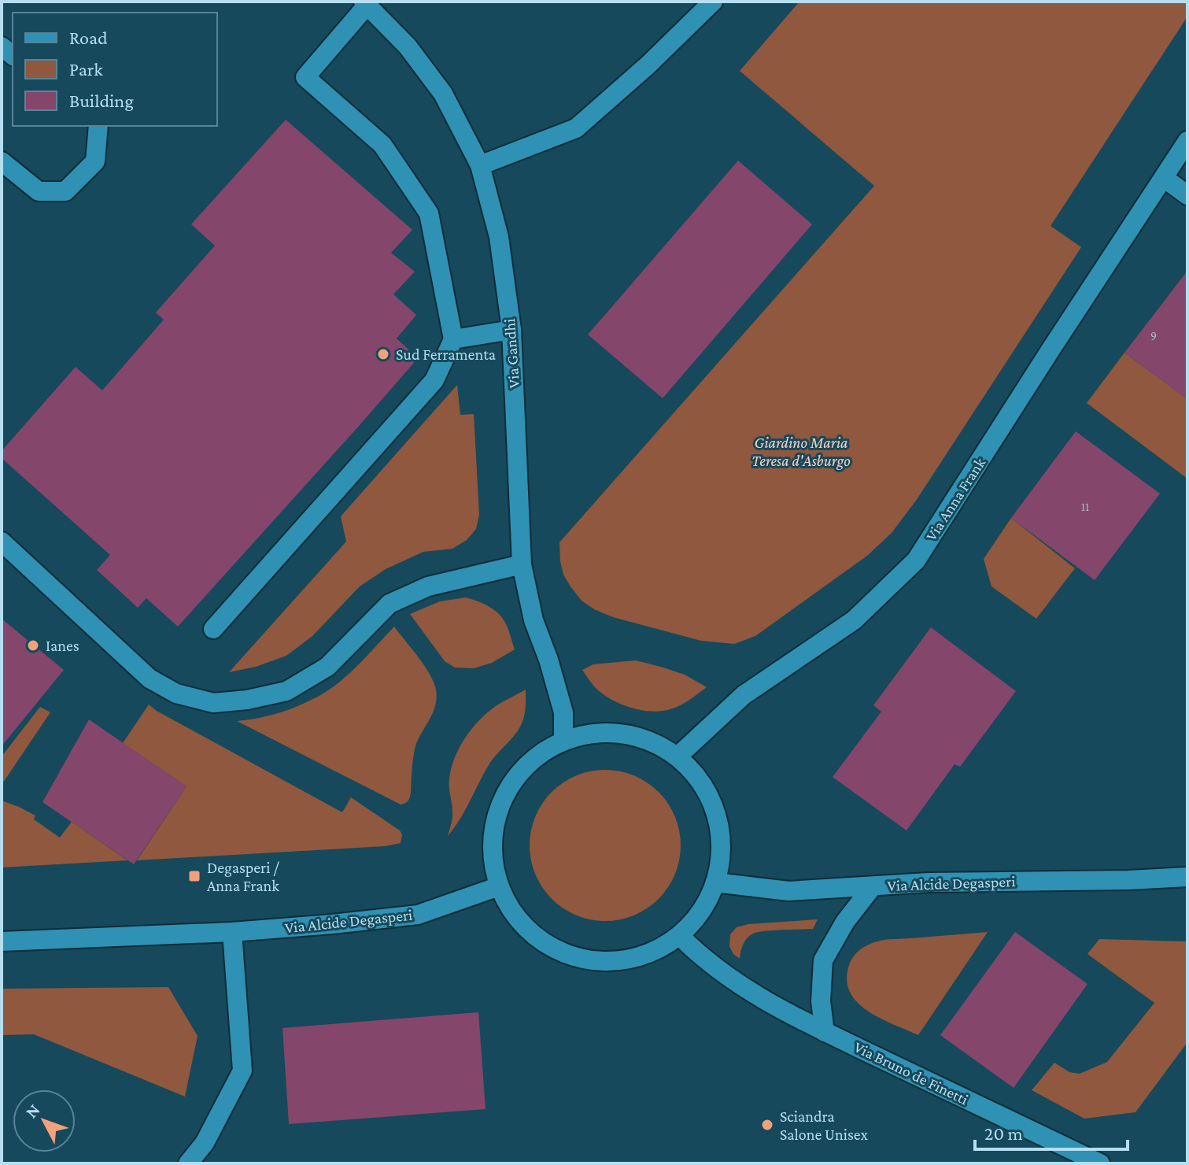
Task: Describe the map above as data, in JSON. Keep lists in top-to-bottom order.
{
  "streets": {
    "street": [
      "Via Gandhi",
      "Via Anna Frank",
      "Via Alcide Degasperi",
      "Via Bruno de Finetti"
    ]
  },
  "parks": ["Giardino Maria Teresa d'Asburgo"],
  "places": {
    "other": ["Sud Ferramenta", "Ianes", "Sciandra Salone Unisex"],
    "transit": ["Degasperi / Anna Frank"]
  },
  "house_numbers": ["9", "11"],
  "legend": ["Road", "Park", "Building"],
  "scale_bar": "20 m",
  "north": "top left"
}
